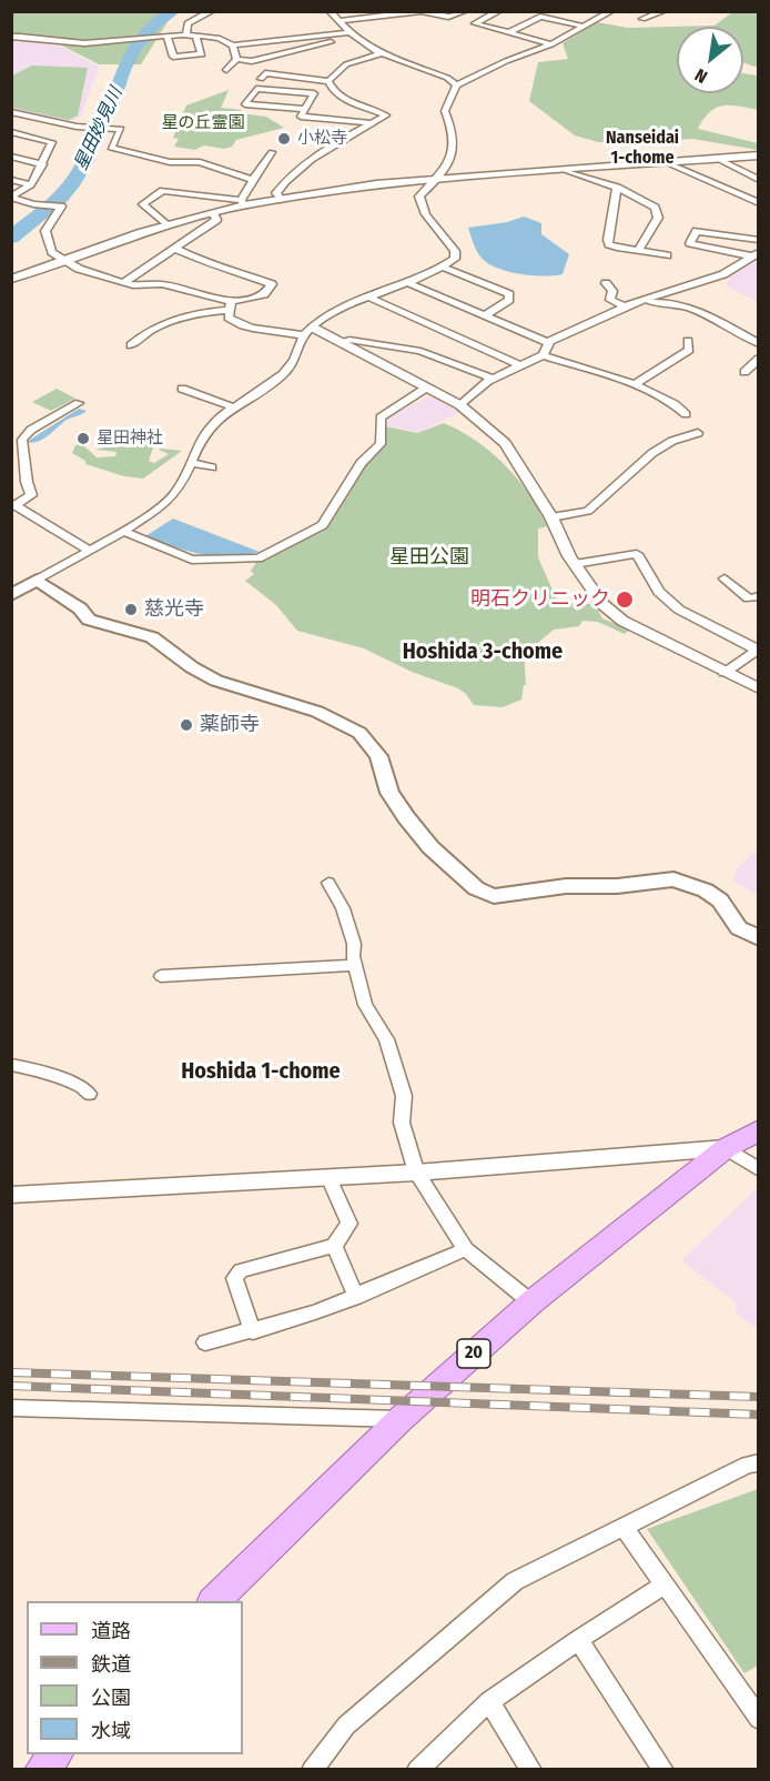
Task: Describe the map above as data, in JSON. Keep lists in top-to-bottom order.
{
  "streets": {
    "main road": ["20"]
  },
  "districts": ["Nanseidai 1-chome", "Hoshida 3-chome", "Hoshida 1-chome"],
  "water": ["星田妙見川"],
  "parks": ["星の丘霊園", "星田公園"],
  "places": [
    "小松寺",
    "星田神社",
    "明石クリニック",
    "慈光寺",
    "薬師寺"
  ],
  "legend": [
    "道路",
    "鉄道",
    "公園",
    "水域"
  ],
  "north": "bottom left"
}
